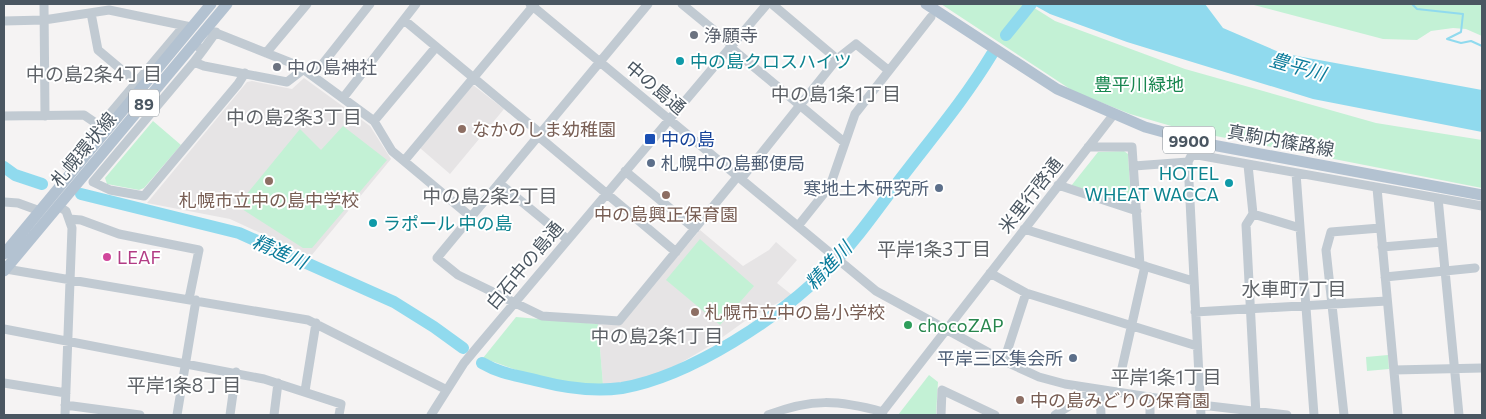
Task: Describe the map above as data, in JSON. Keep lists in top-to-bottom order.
{
  "streets": {
    "main road": [
      "89",
      "9900",
      "真駒内篠路線",
      "札幌環状線"
    ],
    "street": ["中の島通", "米里行啓通", "白石中の島通"]
  },
  "crossings": [
    ["中の島通", "米里行啓通"],
    ["中の島通", "白石中の島通"],
    ["真駒内篠路線", "米里行啓通"]
  ],
  "districts": [
    "中の島2条4丁目",
    "中の島1条1丁目",
    "中の島2条3丁目",
    "中の島2条2丁目",
    "平岸1条3丁目",
    "水車町7丁目",
    "中の島2条1丁目",
    "平岸1条1丁目",
    "平岸1条8丁目"
  ],
  "water": ["豊平川", "精進川"],
  "parks": ["豊平川緑地"],
  "places": {
    "other": [
      "浄願寺",
      "中の島クロスハイツ",
      "中の島神社",
      "なかのしま幼稚園",
      "札幌中の島郵便局",
      "札幌市立中の島中学校",
      "HOTEL WHEAT WACCA",
      "寒地土木研究所",
      "中の島興正保育園",
      "ラポール 中の島",
      "LEAF",
      "札幌市立中の島小学校",
      "chocoZAP",
      "平岸三区集会所",
      "中の島みどりの保育園"
    ],
    "transit": ["中の島"]
  }
}
